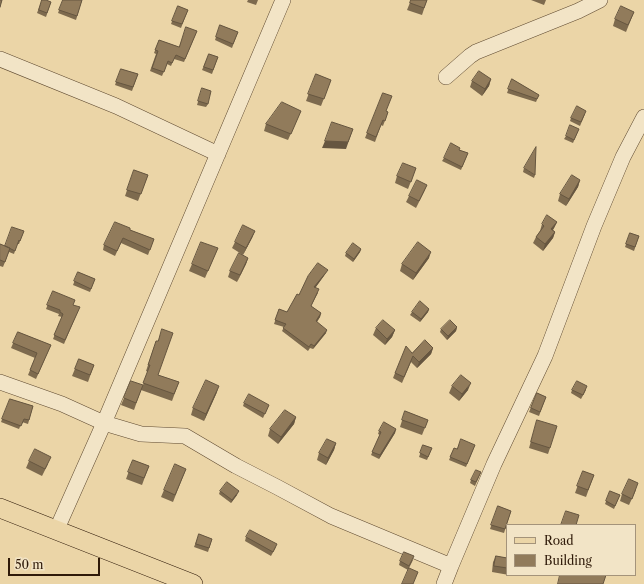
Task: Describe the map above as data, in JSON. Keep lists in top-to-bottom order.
{
  "legend": ["Road", "Building"],
  "scale_bar": "50 m"
}
